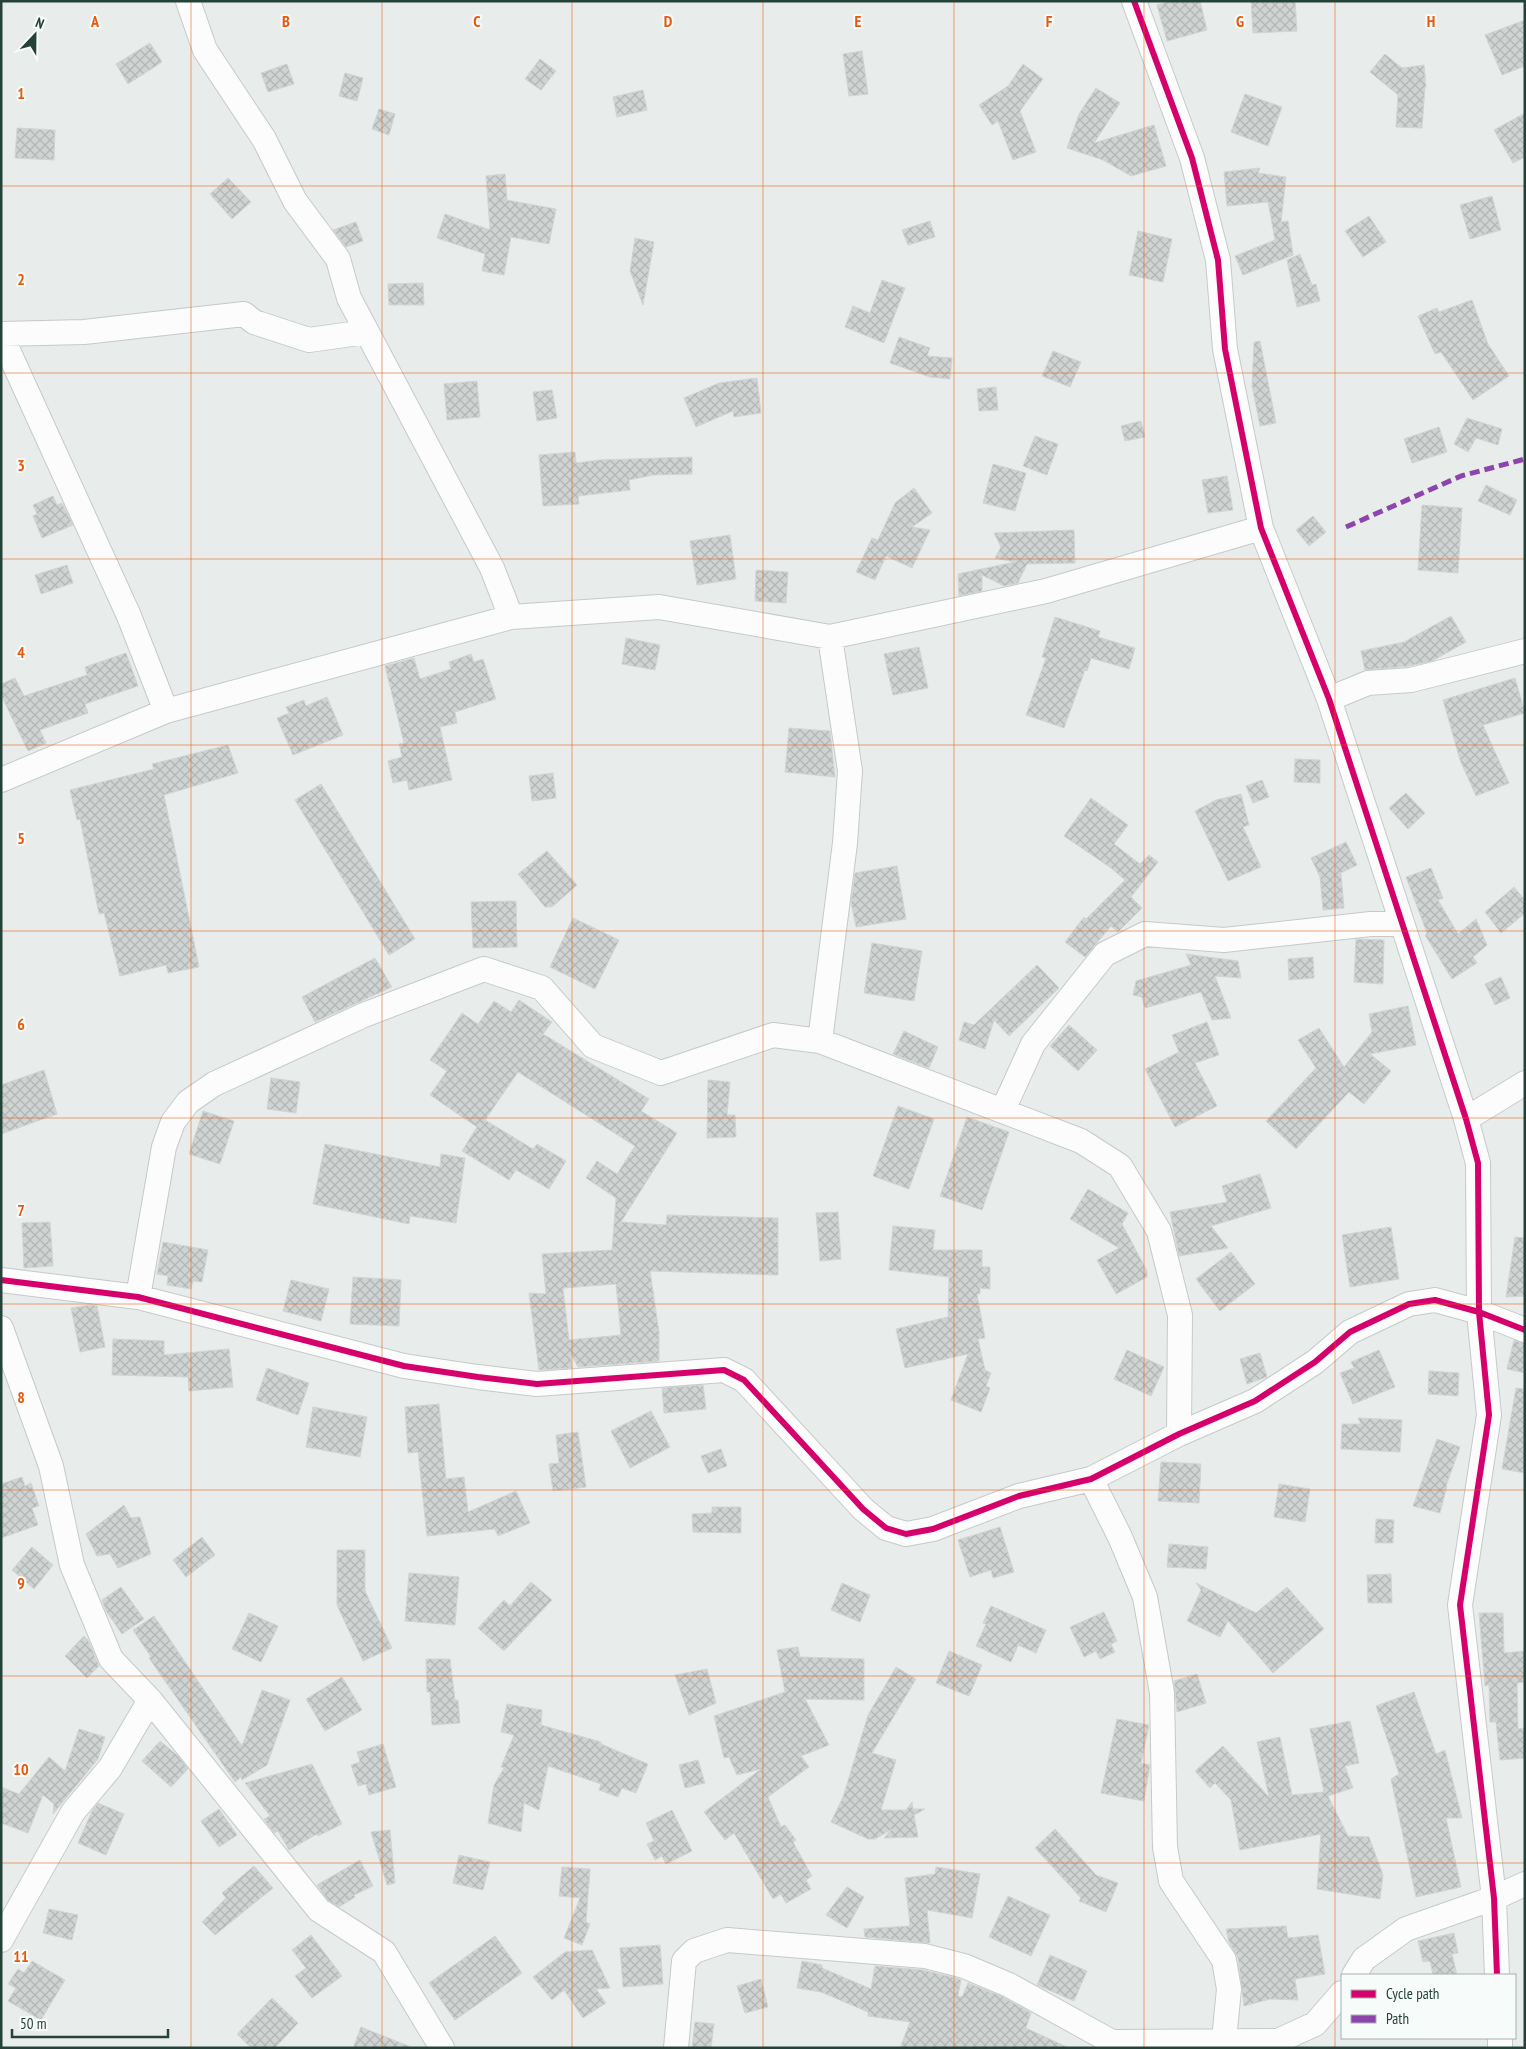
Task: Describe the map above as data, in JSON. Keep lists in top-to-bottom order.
{
  "legend": ["Cycle path", "Path"],
  "scale_bar": "50 m",
  "north": "top",
  "grid": {
    "columns": [
      "A",
      "B",
      "C",
      "D",
      "E",
      "F",
      "G",
      "H"
    ],
    "rows": [
      "1",
      "2",
      "3",
      "4",
      "5",
      "6",
      "7",
      "8",
      "9",
      "10",
      "11"
    ]
  }
}
